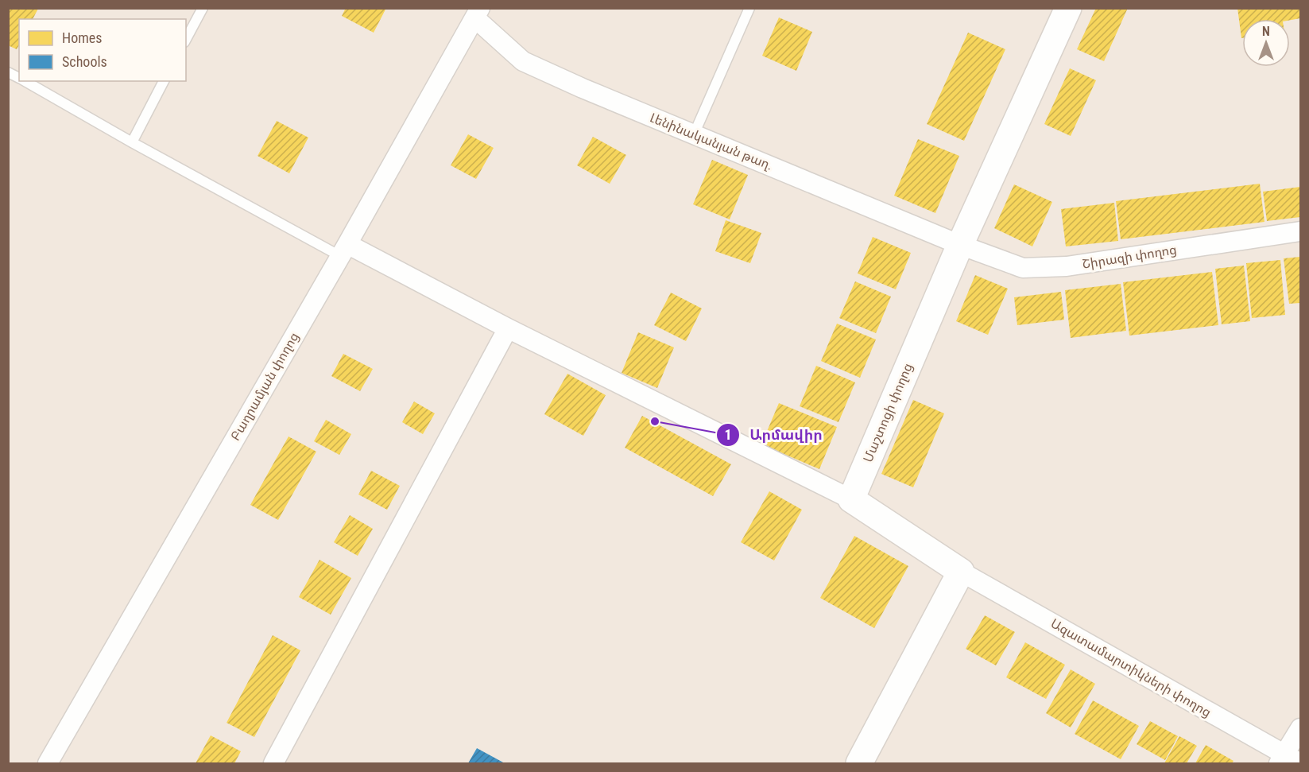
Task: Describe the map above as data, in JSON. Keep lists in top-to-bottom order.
{
  "streets": {
    "main road": ["Մաշտոցի փողոց"],
    "street": [
      "Լենինականյան թաղ.",
      "Շիրազի փողոց",
      "Բաղրամյան փողոց",
      "Ազատամարտիկների փողոց"
    ]
  },
  "crossings": [
    ["Լենինականյան թաղ.", "Շիրազի փողոց"],
    ["Լենինականյան թաղ.", "Բաղրամյան փողոց"],
    ["Լենինականյան թաղ.", "Մաշտոցի փողոց"],
    ["Շիրազի փողոց", "Մաշտոցի փողոց"]
  ],
  "places": ["Արմավիր"],
  "legend": ["Homes", "Schools"],
  "north": "top"
}
